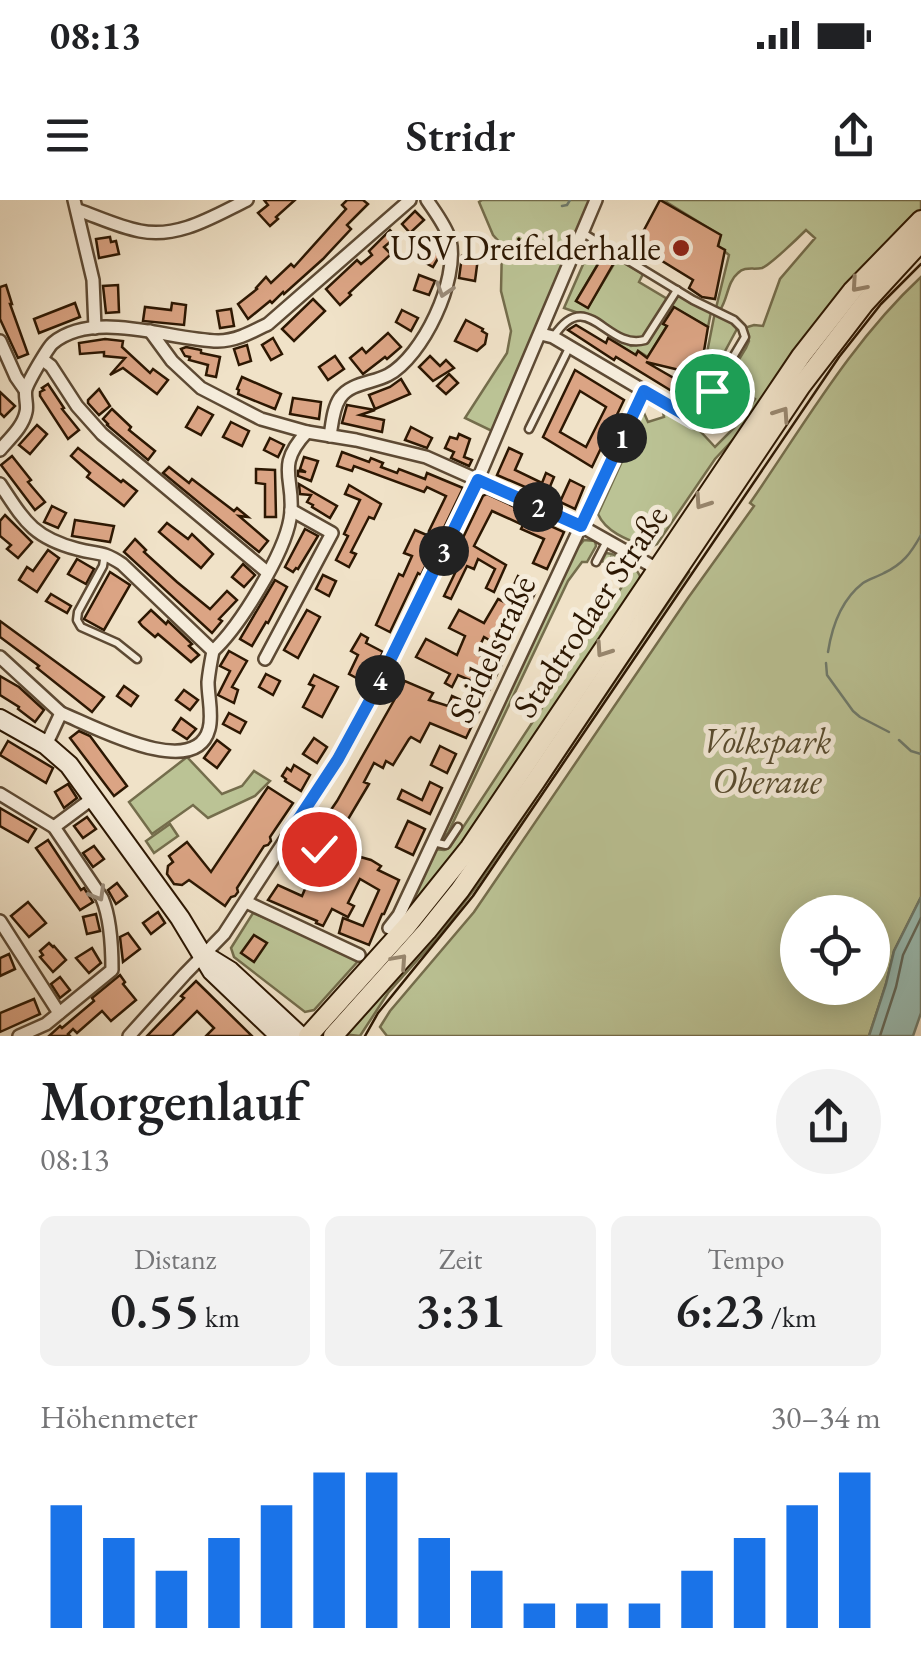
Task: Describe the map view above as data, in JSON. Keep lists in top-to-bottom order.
{
  "streets": {
    "main road": ["Stadtrodaer Straße"],
    "street": ["Seidelstraße"]
  },
  "parks": ["Volkspark Oberaue"],
  "places": ["USV Dreifelderhalle"],
  "page": {
    "status": "08:13",
    "header": "Stridr",
    "pins": [
      "1",
      "2",
      "3",
      "4"
    ],
    "heading": ["Morgenlauf", "08:13"],
    "stats": [
      ["Distanz", "0.55 km"],
      ["Zeit", "3:31"],
      ["Tempo", "6:23 /km"]
    ],
    "chart": ["Höhenmeter", "30–34 m"]
  }
}
